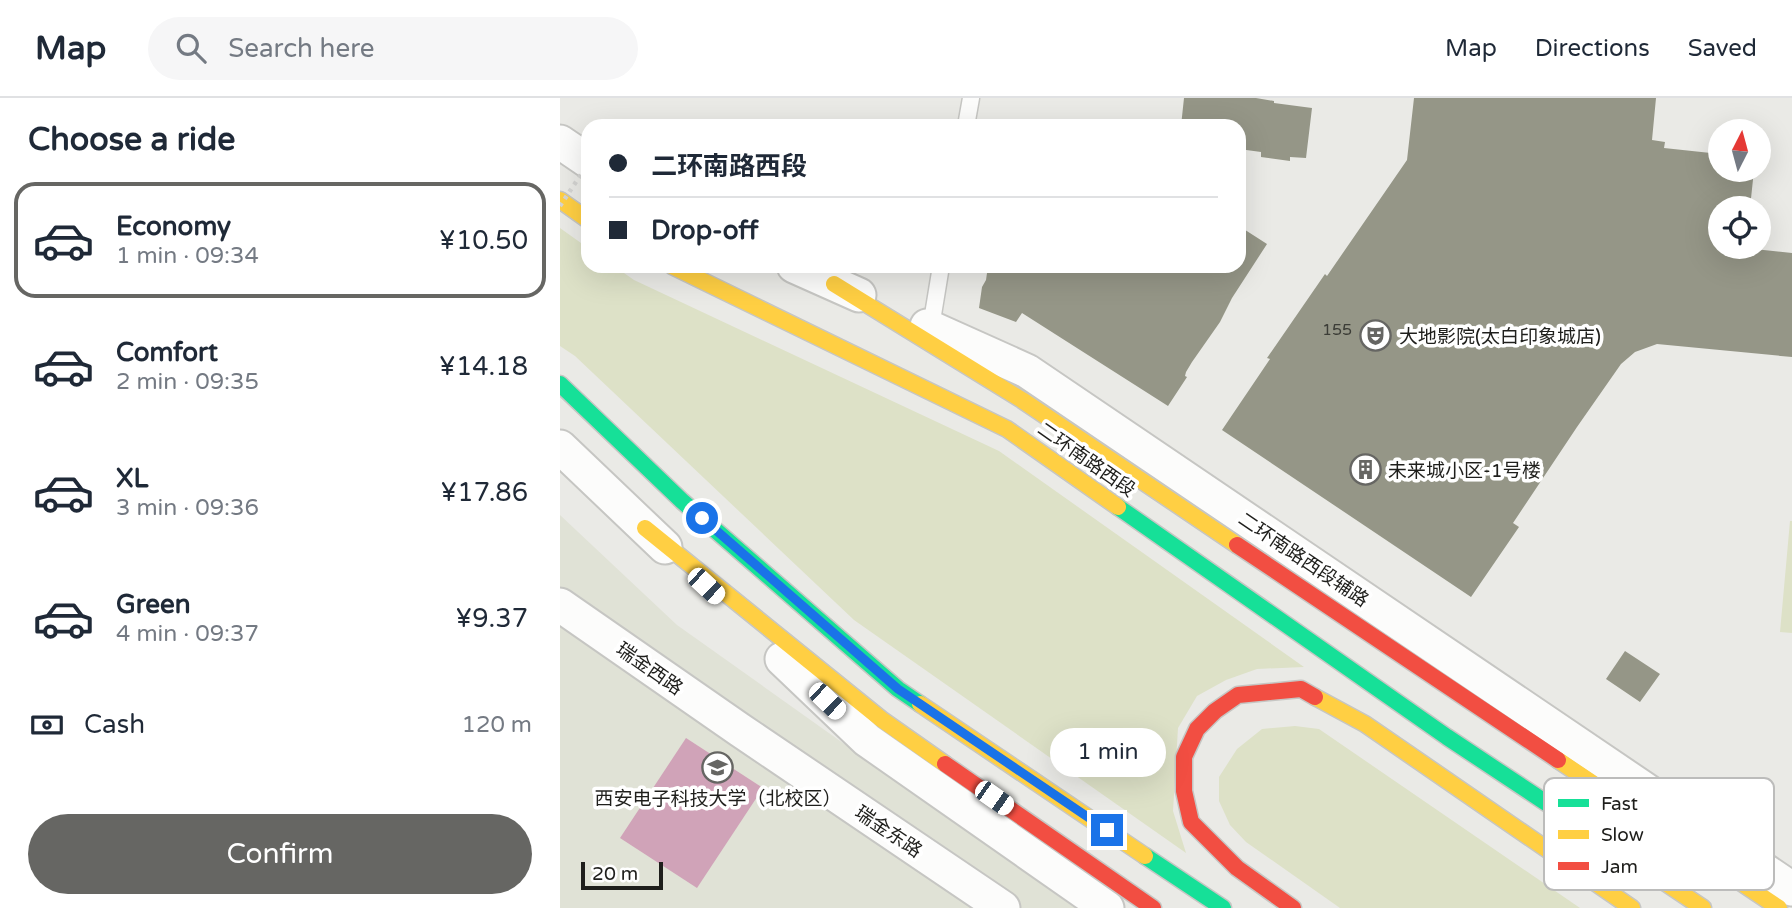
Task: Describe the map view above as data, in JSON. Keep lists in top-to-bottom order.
{
  "streets": {
    "highway": ["二环南路西段"],
    "street": ["二环南路西段辅路", "瑞金西路", "瑞金东路"]
  },
  "crossings": [
    ["瑞金西路", "瑞金东路"]
  ],
  "places": {
    "theatre": ["大地影院(太白印象城店)"],
    "building": ["未来城小区-1号楼"],
    "school or university": ["西安电子科技大学（北校区）"]
  },
  "house_numbers": ["155"],
  "legend": ["Fast", "Slow", "Jam"],
  "scale_bar": "20 m",
  "north": "top",
  "page": {
    "header": "Map",
    "search": "Search here",
    "nav": ["Map", "Directions", "Saved"],
    "heading": "Choose a ride",
    "banner": ["二环南路西段", "Drop-off"],
    "list": [
      {
        "name": "Economy",
        "note": "1 min · 09:34",
        "value": "¥10.50"
      },
      {
        "name": "Comfort",
        "note": "2 min · 09:35",
        "value": "¥14.18"
      },
      {
        "name": "XL",
        "note": "3 min · 09:36",
        "value": "¥17.86"
      },
      {
        "name": "Green",
        "note": "4 min · 09:37",
        "value": "¥9.37"
      }
    ],
    "pay": ["Cash", "120 m"],
    "bubble": "1 min",
    "buttons": "Confirm",
    "scale": "20 m"
  }
}
